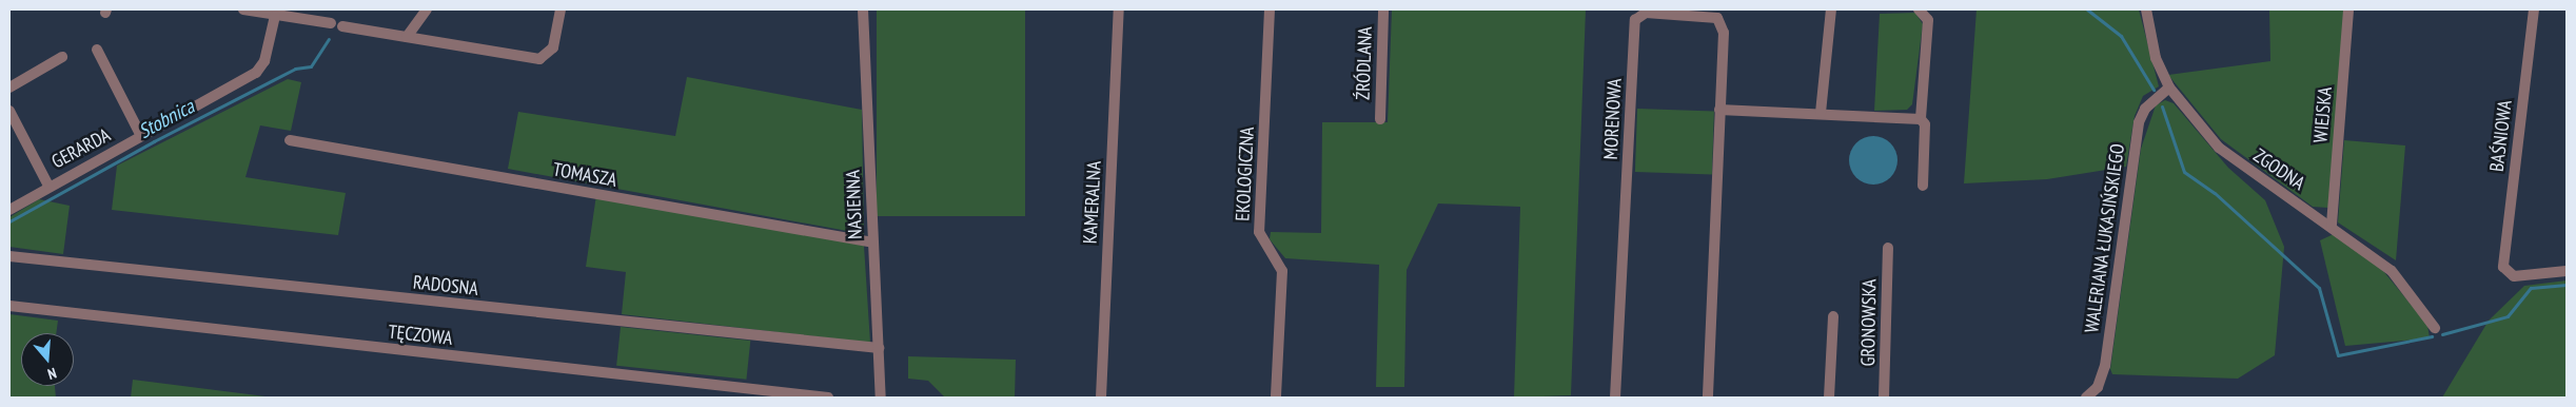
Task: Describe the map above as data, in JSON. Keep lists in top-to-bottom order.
{
  "streets": {
    "street": [
      "ŹRÓDLANA",
      "WIEJSKA",
      "MORENOWA",
      "BAŚNIOWA",
      "GERARDA",
      "ZGODNA",
      "EKOLOGICZNA",
      "TOMASZA",
      "KAMERALNA",
      "NASIENNA",
      "WALERIANA ŁUKASIŃSKIEGO",
      "RADOSNA",
      "GRONOWSKA",
      "TĘCZOWA"
    ]
  },
  "crossings": [
    ["WIEJSKA", "ZGODNA"],
    ["ZGODNA", "WALERIANA ŁUKASIŃSKIEGO"],
    ["TOMASZA", "NASIENNA"],
    ["NASIENNA", "RADOSNA"]
  ],
  "water": ["Stobnica"],
  "north": "bottom"
}
